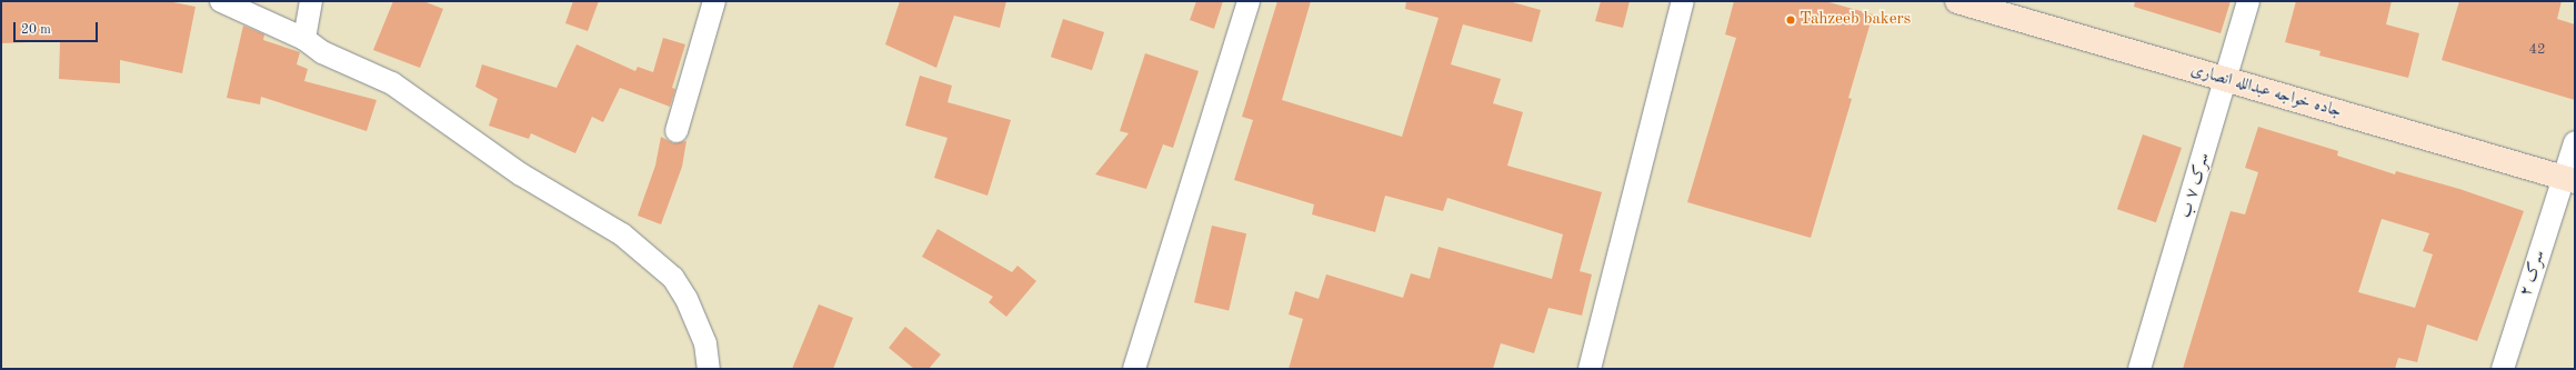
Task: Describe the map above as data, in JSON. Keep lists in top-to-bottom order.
{
  "streets": {
    "main road": ["جاده خواجه عبدالله انصاری"],
    "street": ["سرک ۷ ب", "سرک ۲"]
  },
  "crossings": [
    ["جاده خواجه عبدالله انصاری", "سرک ۷ ب"],
    ["جاده خواجه عبدالله انصاری", "سرک ۲"]
  ],
  "places": ["Tahzeeb bakers"],
  "house_numbers": ["42"],
  "scale_bar": "20 m"
}
